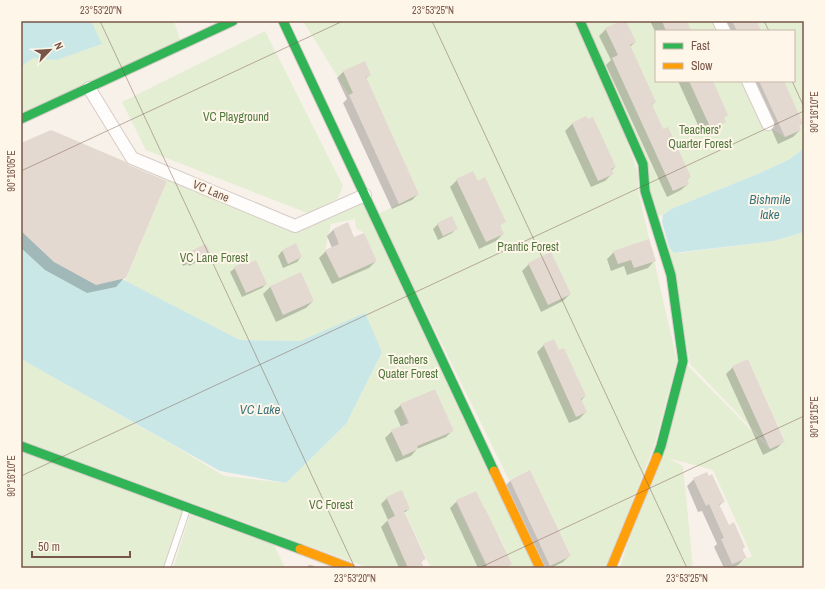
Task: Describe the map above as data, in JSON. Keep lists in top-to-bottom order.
{
  "streets": {
    "street": ["VC Lane"]
  },
  "water": ["Bishmile lake", "VC Lake"],
  "parks": [
    "VC Playground",
    "Teachers' Quarter Forest",
    "Prantic Forest",
    "VC Lane Forest",
    "Teachers Quater Forest",
    "VC Forest"
  ],
  "legend": ["Fast", "Slow"],
  "scale_bar": "50 m",
  "north": "top right",
  "coordinates": [
    "23°53'20\"N",
    "23°53'25\"N",
    "90°16'10\"E",
    "90°16'05\"E",
    "90°16'15\"E"
  ]
}
